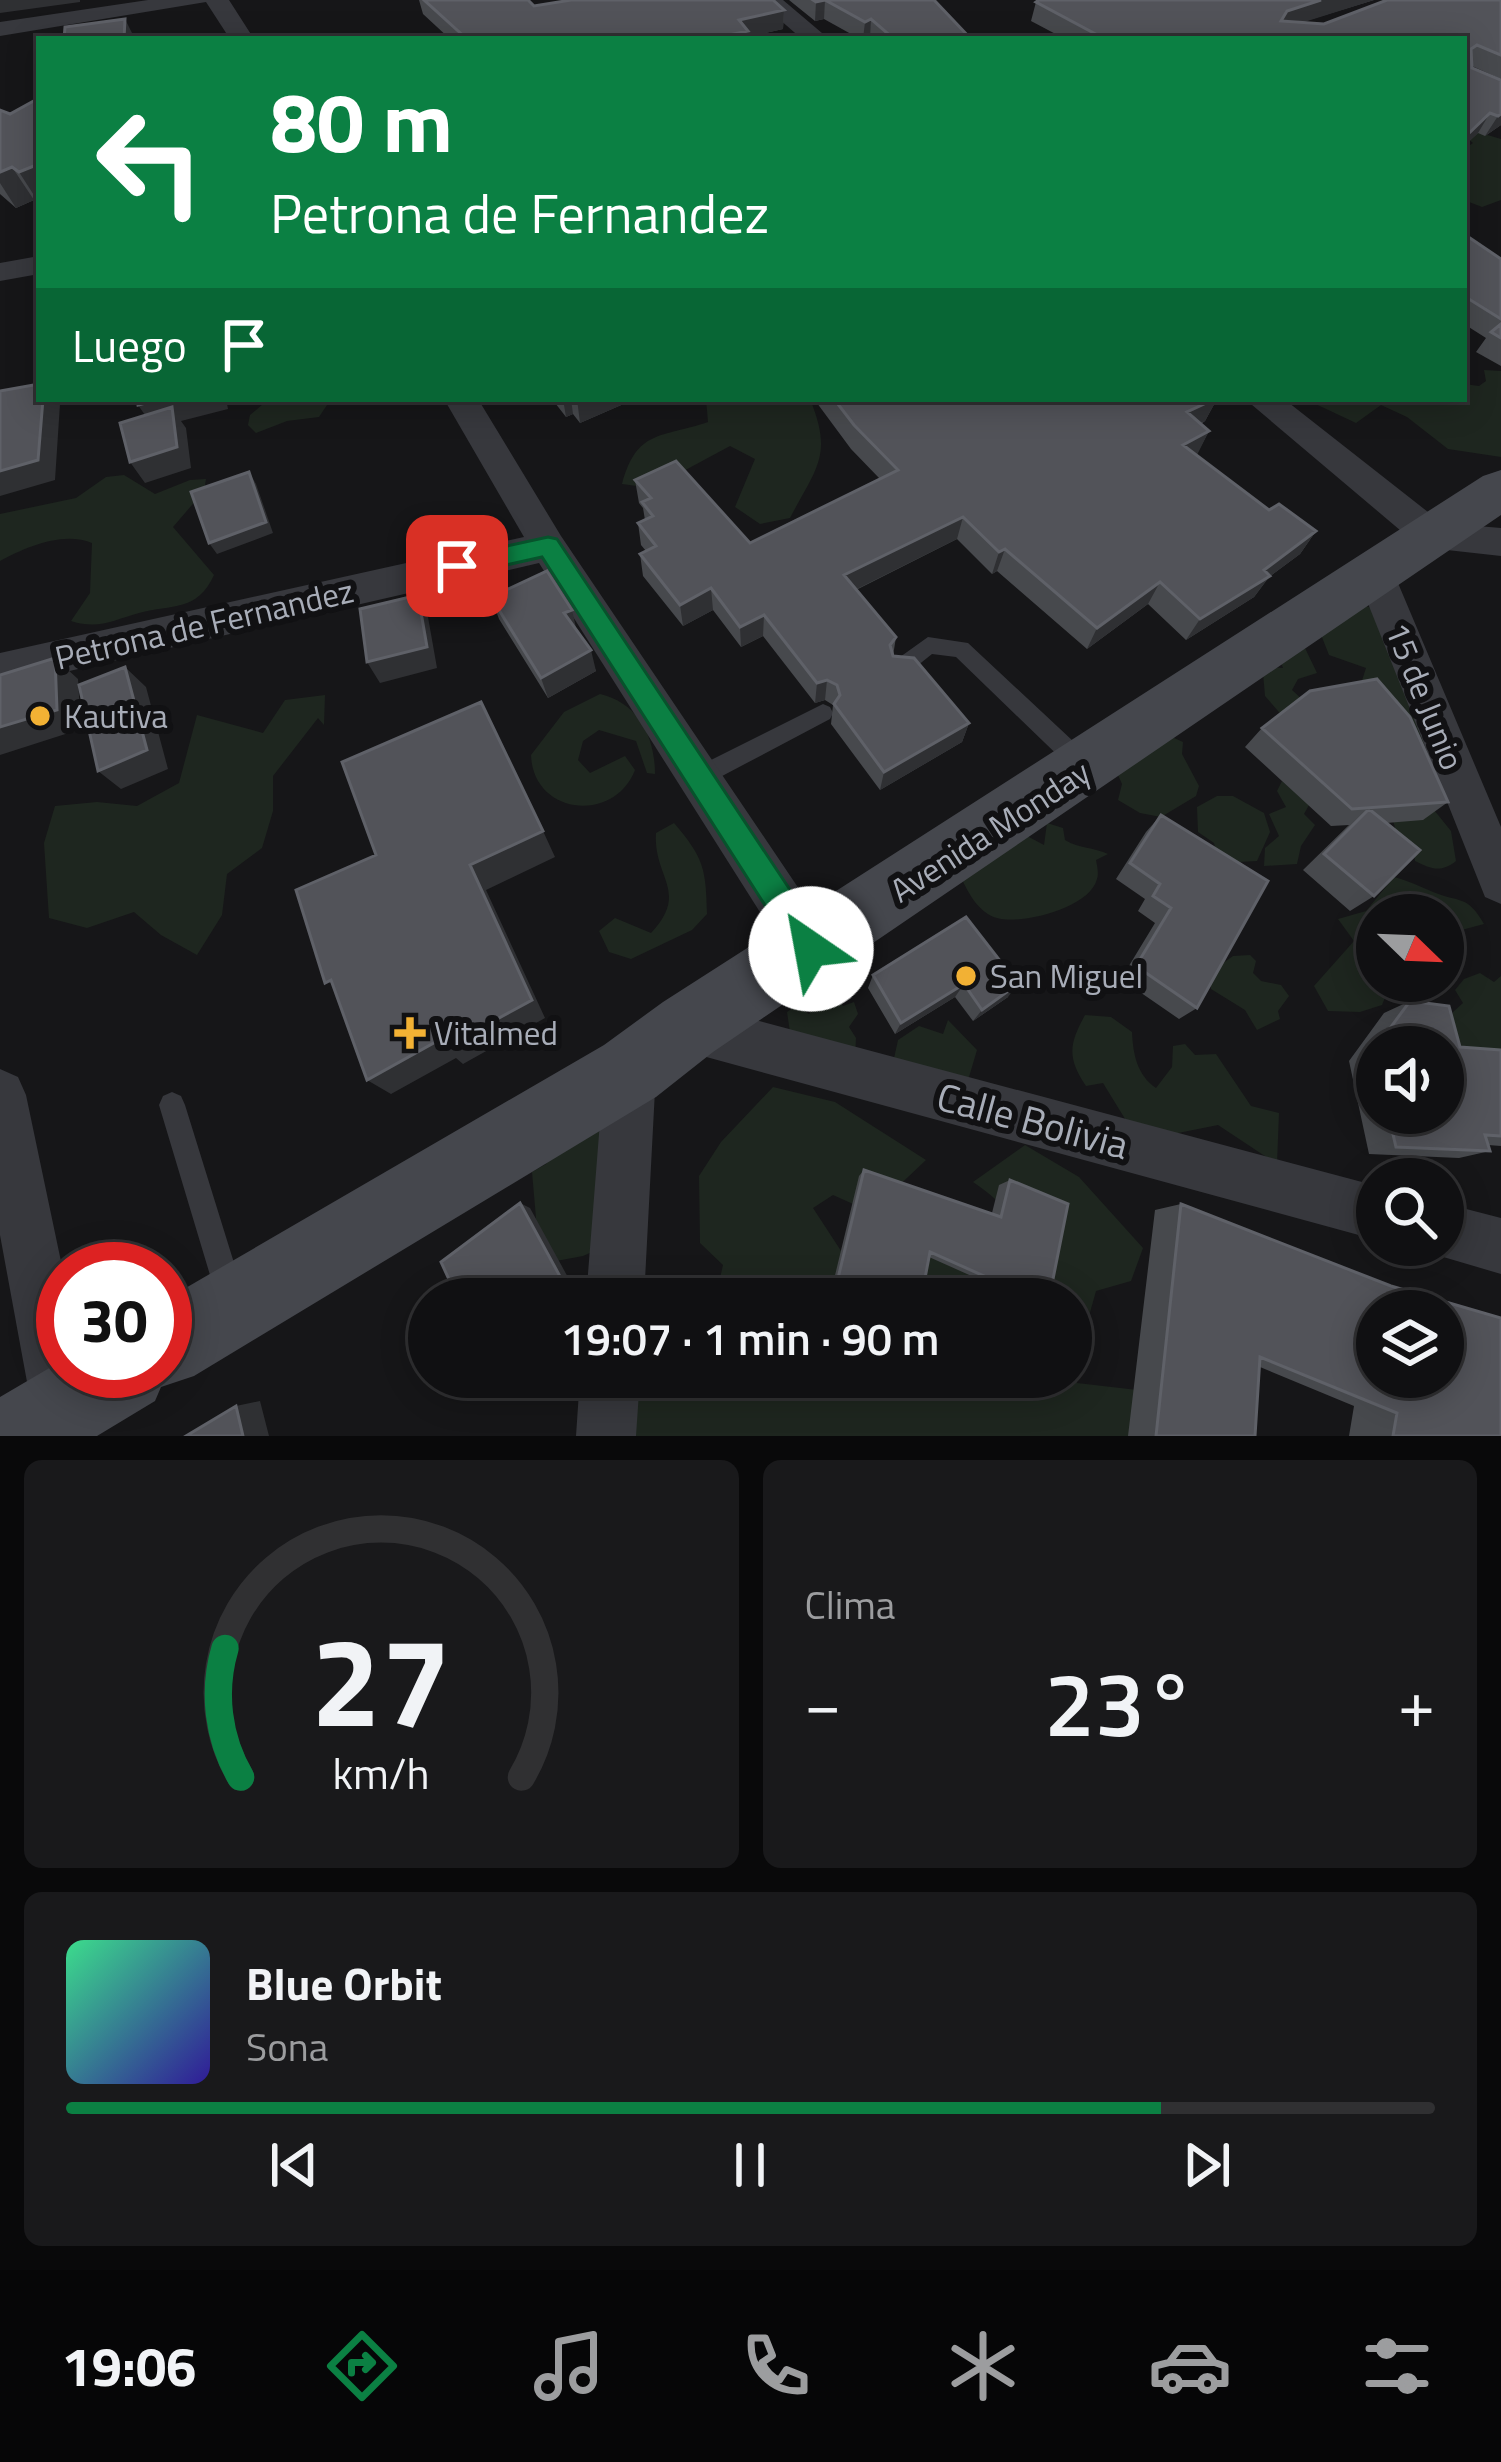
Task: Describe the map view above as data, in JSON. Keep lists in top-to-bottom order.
{
  "streets": {
    "main road": ["Avenida Monday"],
    "street": ["Petrona de Fernandez", "15 de Junio", "Calle Bolivia"]
  },
  "crossings": [
    ["15 de Junio", "Avenida Monday"],
    ["Avenida Monday", "Calle Bolivia"]
  ],
  "places": {
    "other": ["Kautiva", "San Miguel"],
    "health": ["Vitalmed"]
  },
  "north": "bottom right",
  "page": {
    "turn": ["80 m", "Petrona de Fernandez"],
    "then": "Luego",
    "limit": "30",
    "trip": "19:07 · 1 min · 90 m",
    "tile": "Clima",
    "heat": ["−", "23°", "+"],
    "song": ["Blue Orbit", "Sona"],
    "tabs": "19:06",
    "gauge": ["27", "km/h"]
  }
}
